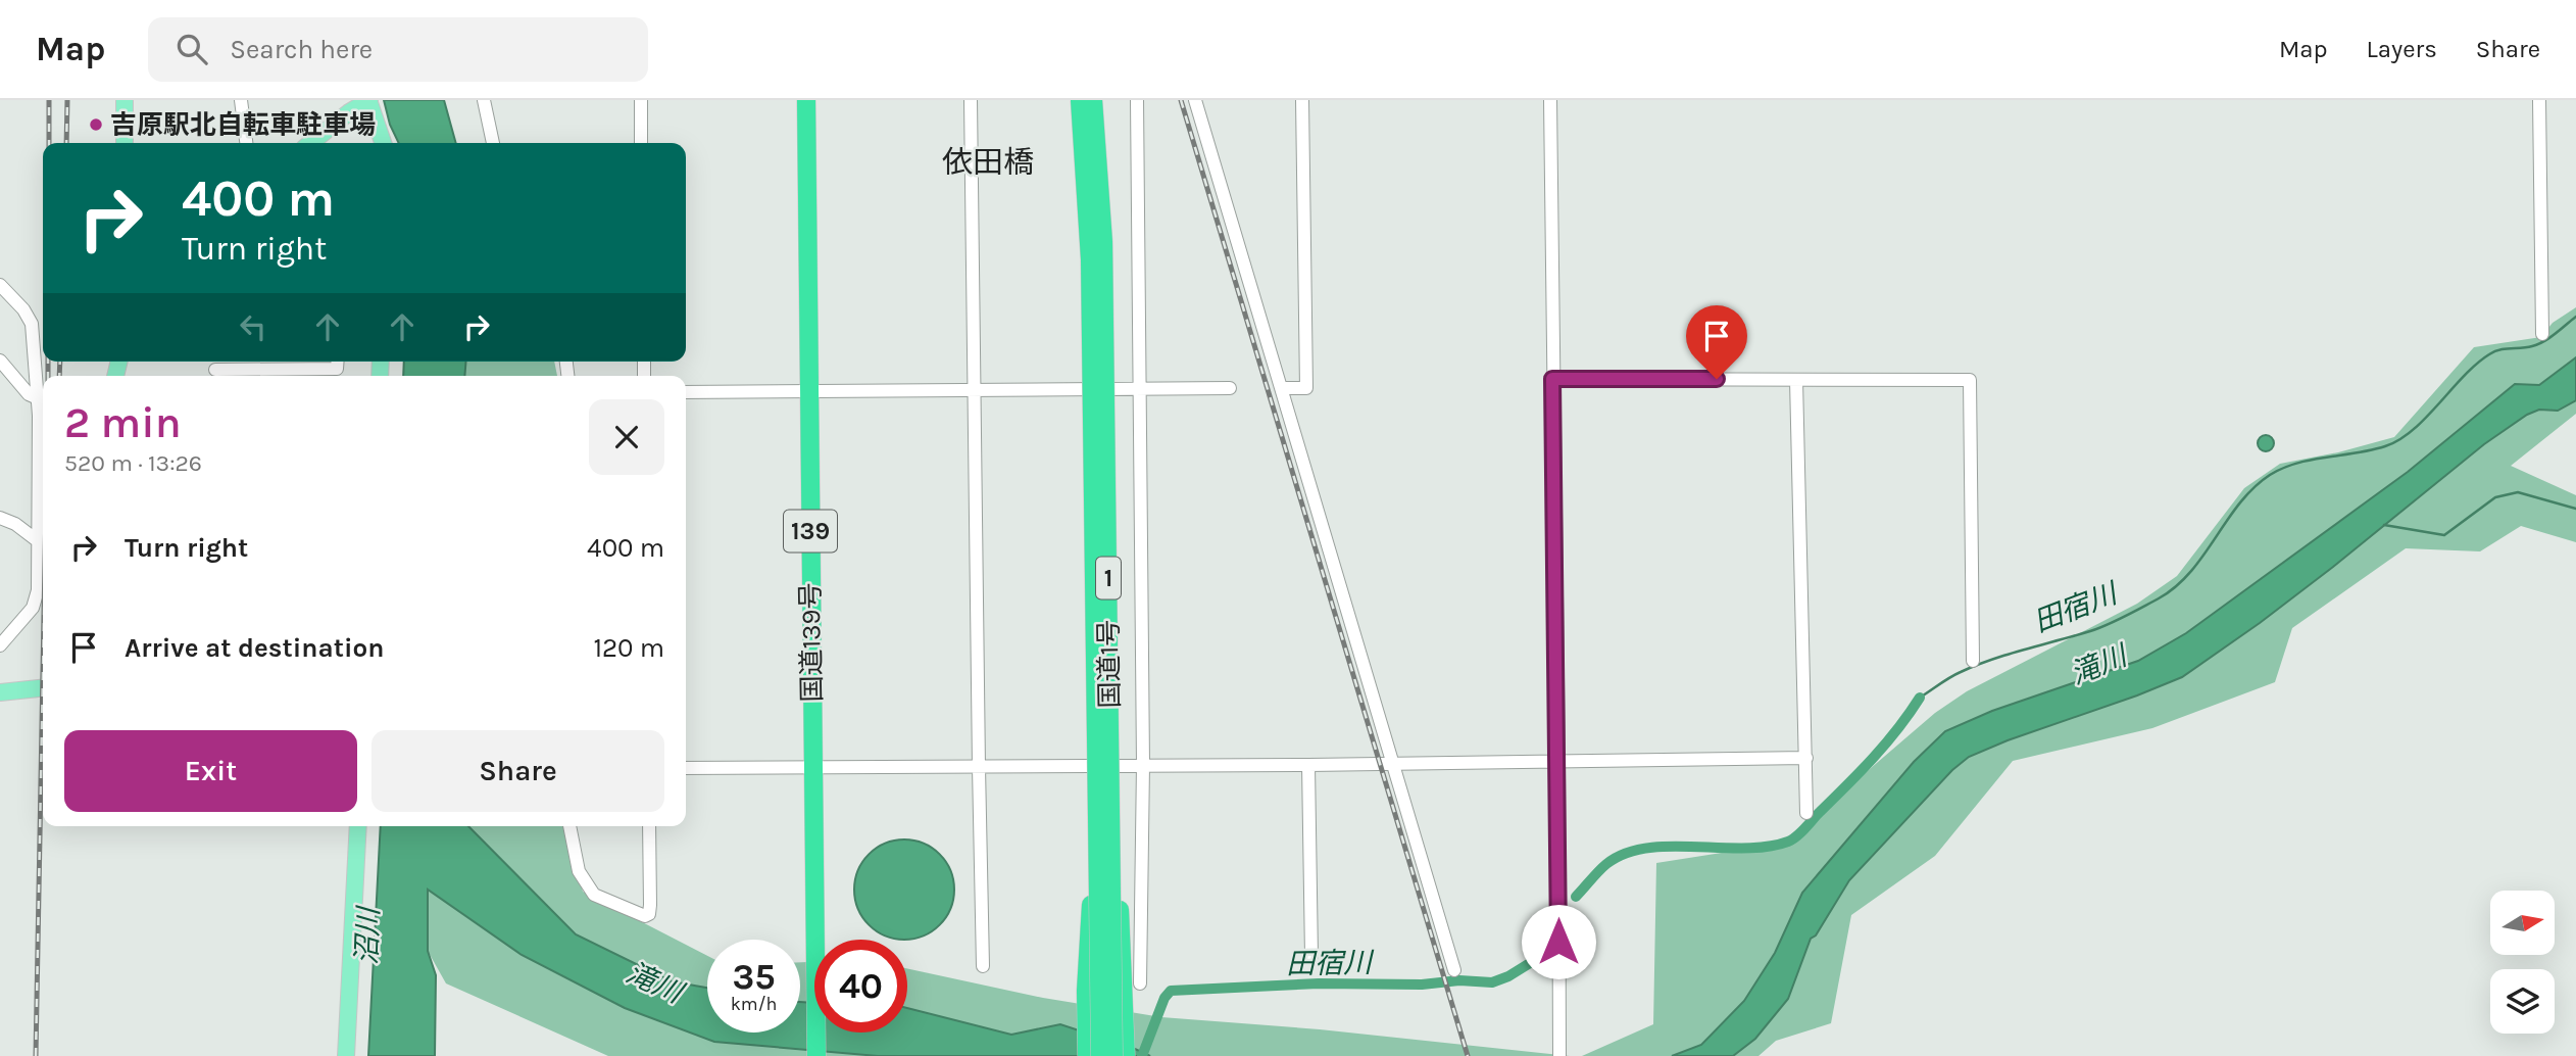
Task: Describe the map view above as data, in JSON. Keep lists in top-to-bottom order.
{
  "streets": {
    "highway": [
      "139",
      "1",
      "国道139号",
      "国道1号"
    ]
  },
  "crossings": [
    ["1", "国道1号"]
  ],
  "districts": ["依田橋"],
  "water": ["田宿川", "滝川", "沼川"],
  "places": ["吉原駅北自転車駐車場"],
  "north": "right",
  "page": {
    "header": "Map",
    "search": "Search here",
    "nav": ["Map", "Layers", "Share"],
    "turn": ["400 m", "Turn right"],
    "heading": ["2 min", "520 m · 13:26"],
    "list": [
      {
        "name": "Turn right",
        "value": "400 m"
      },
      {
        "name": "Arrive at destination",
        "value": "120 m"
      }
    ],
    "buttons": ["Exit", "Share"],
    "speed": "35 km/h",
    "limit": "40"
  }
}
